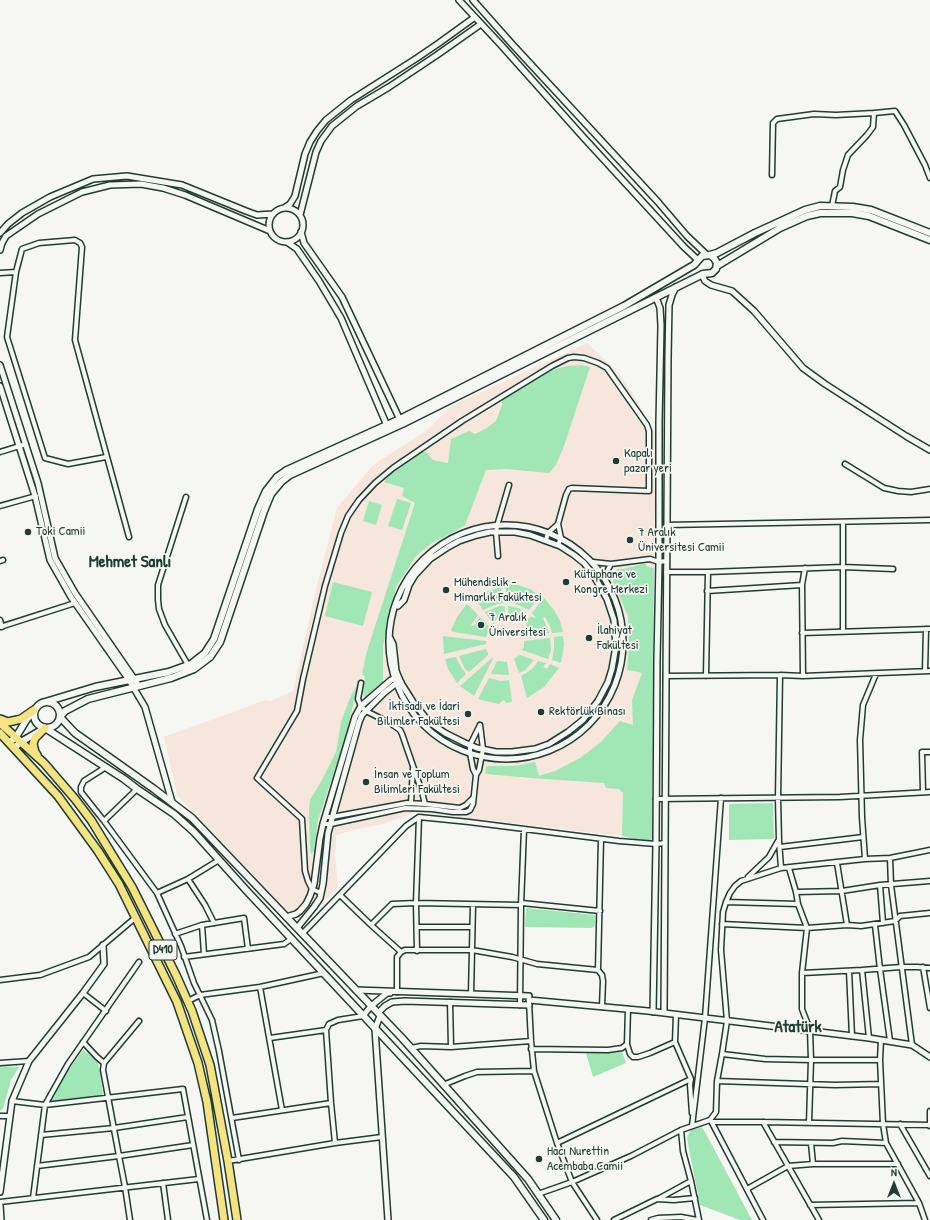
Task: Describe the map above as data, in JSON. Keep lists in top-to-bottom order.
{
  "streets": {
    "highway": ["D410"]
  },
  "districts": ["Mehmet Sanlı", "Atatürk"],
  "places": [
    "Kapalı pazar yeri",
    "Toki Camii",
    "7 Aralık Üniversitesi Camii",
    "Kütüphane ve Kongre Merkezi",
    "Mühendislik - Mimarlık Faküktesi",
    "7 Aralık Üniversitesi",
    "İlahiyat Fakültesi",
    "Rektörlük Binası",
    "İktisadi ve İdari Bilimler Fakültesi",
    "İnsan ve Toplum Bilimleri Fakültesi",
    "Hacı Nurettin Acembaba Camii"
  ],
  "north": "top"
}
